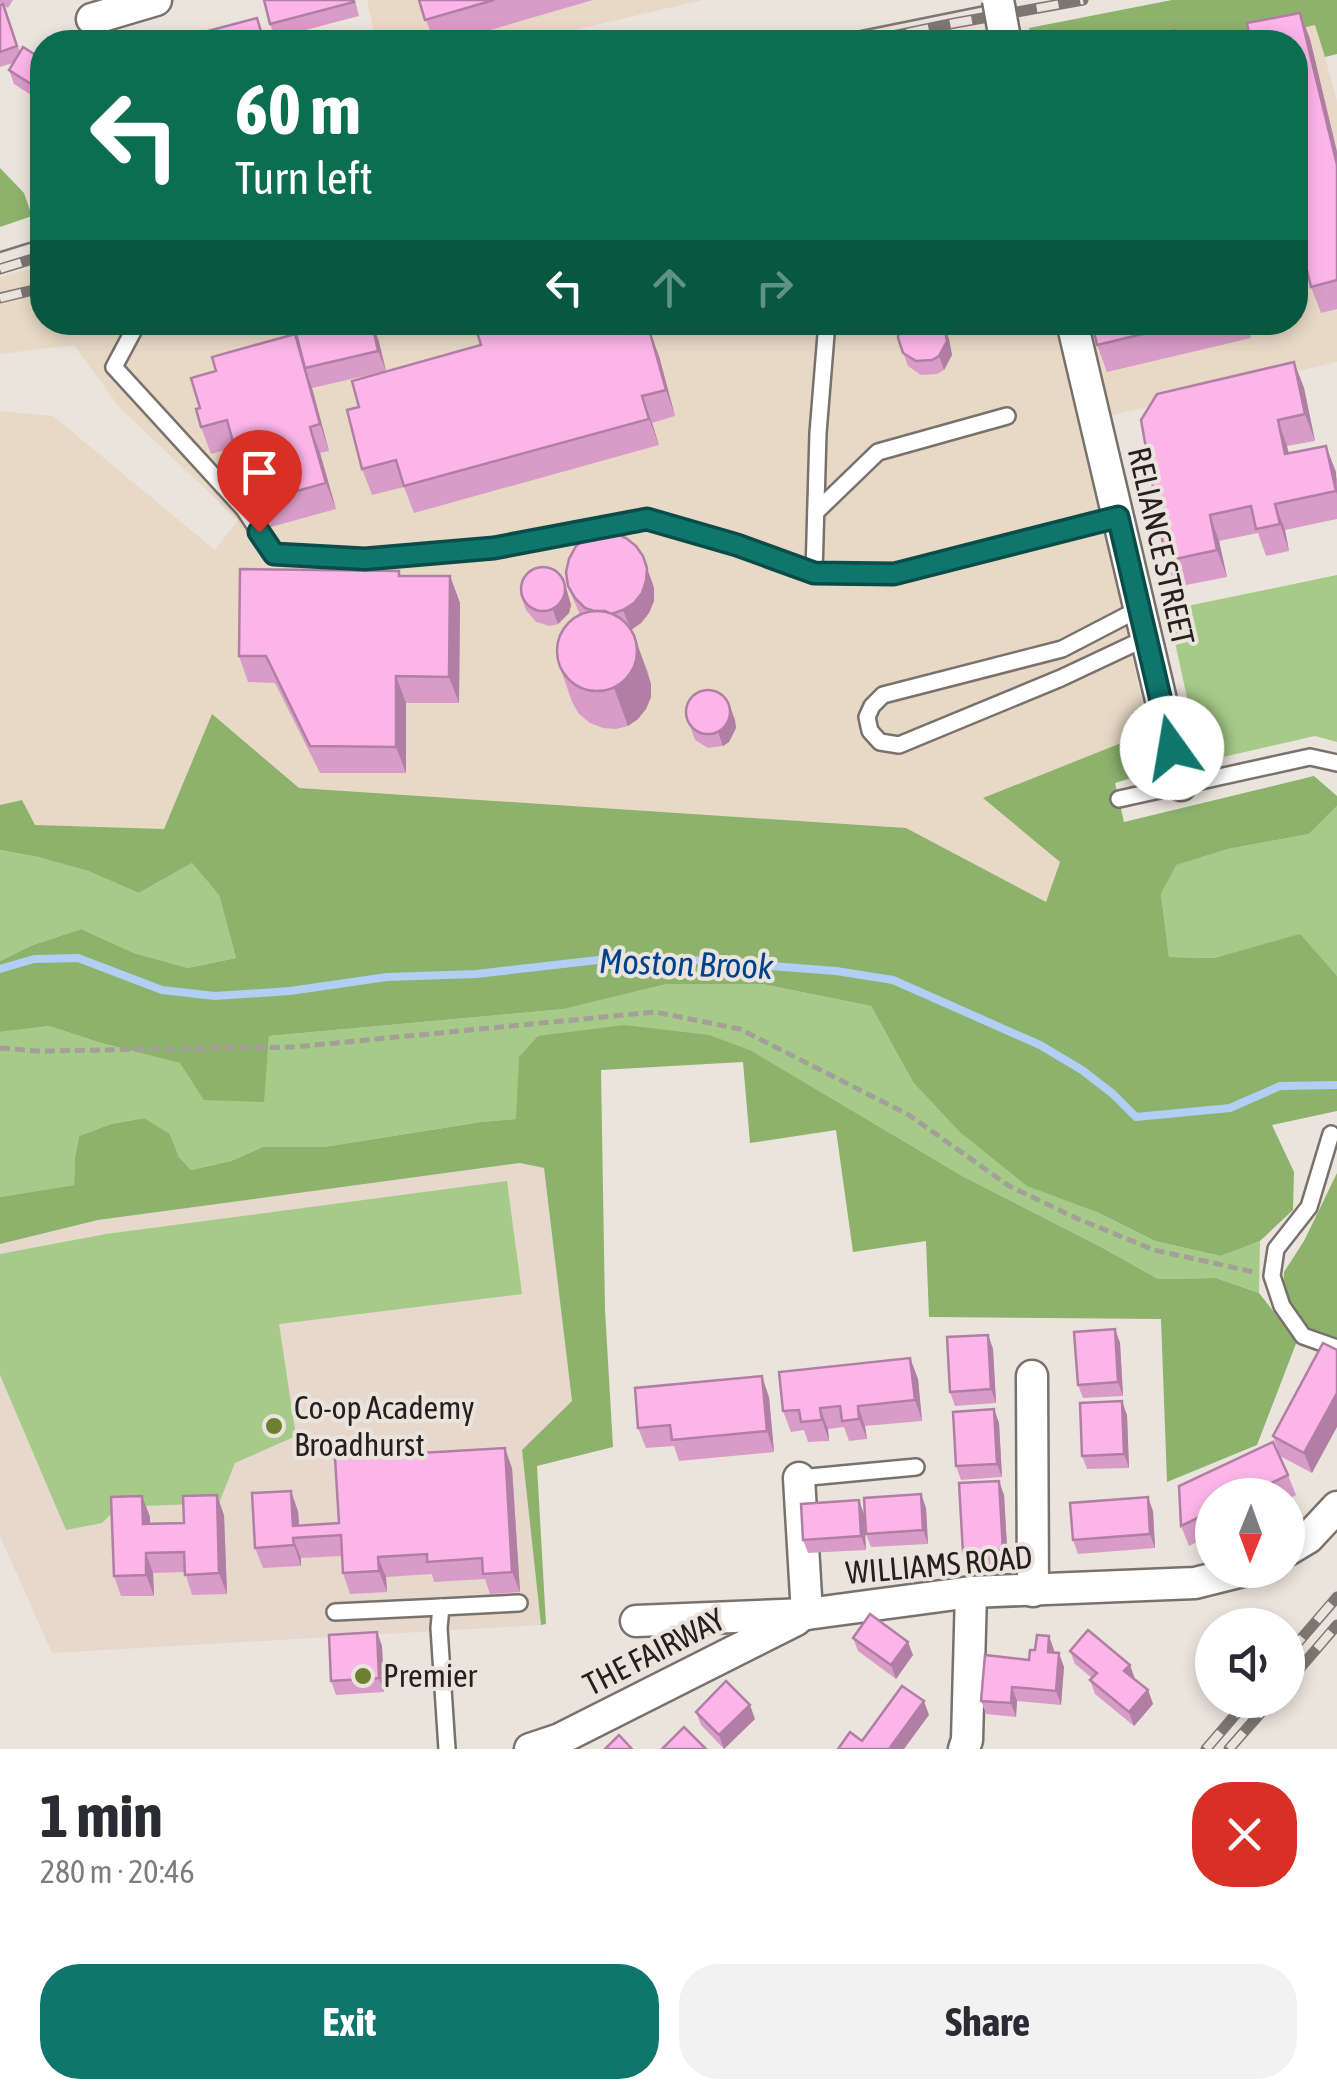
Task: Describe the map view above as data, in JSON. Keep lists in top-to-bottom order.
{
  "streets": {
    "street": ["RELIANCE STREET", "WILLIAMS ROAD", "THE FAIRWAY"]
  },
  "crossings": [
    ["WILLIAMS ROAD", "THE FAIRWAY"]
  ],
  "water": ["Moston Brook"],
  "places": ["Co-op Academy Broadhurst", "Premier"],
  "north": "bottom",
  "page": {
    "turn": ["60 m", "Turn left"],
    "heading": ["1 min", "280 m · 20:46"],
    "buttons": ["Exit", "Share"]
  }
}
